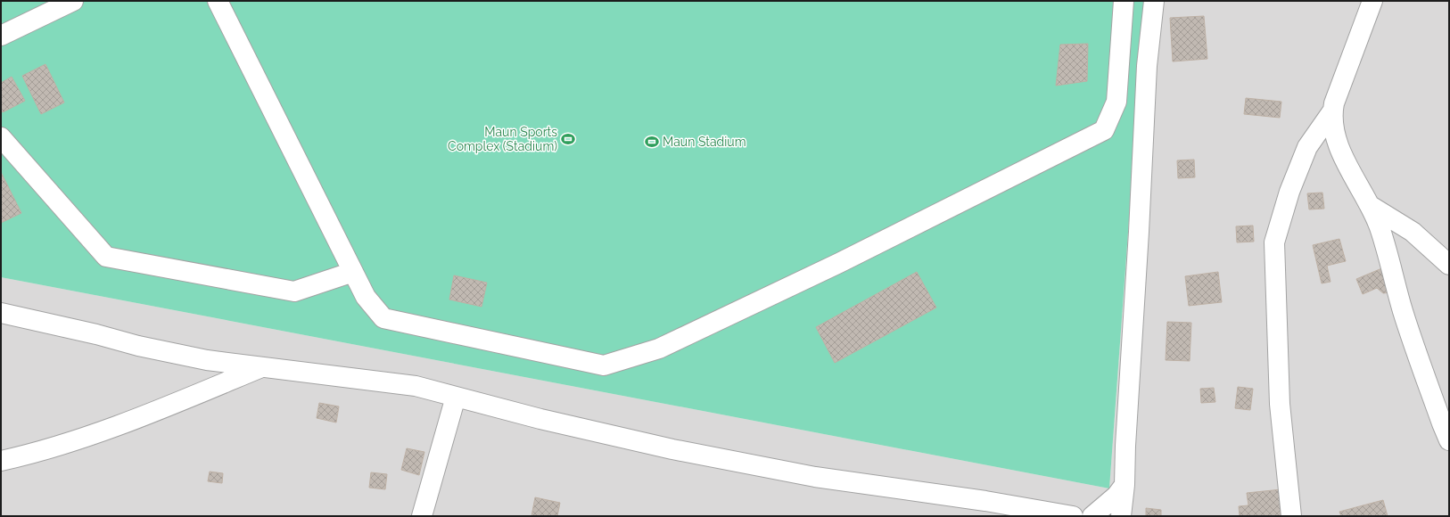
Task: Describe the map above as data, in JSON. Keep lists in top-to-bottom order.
{
  "places": {
    "sports": ["Maun Sports Complex (Stadium)", "Maun Stadium"]
  }
}
